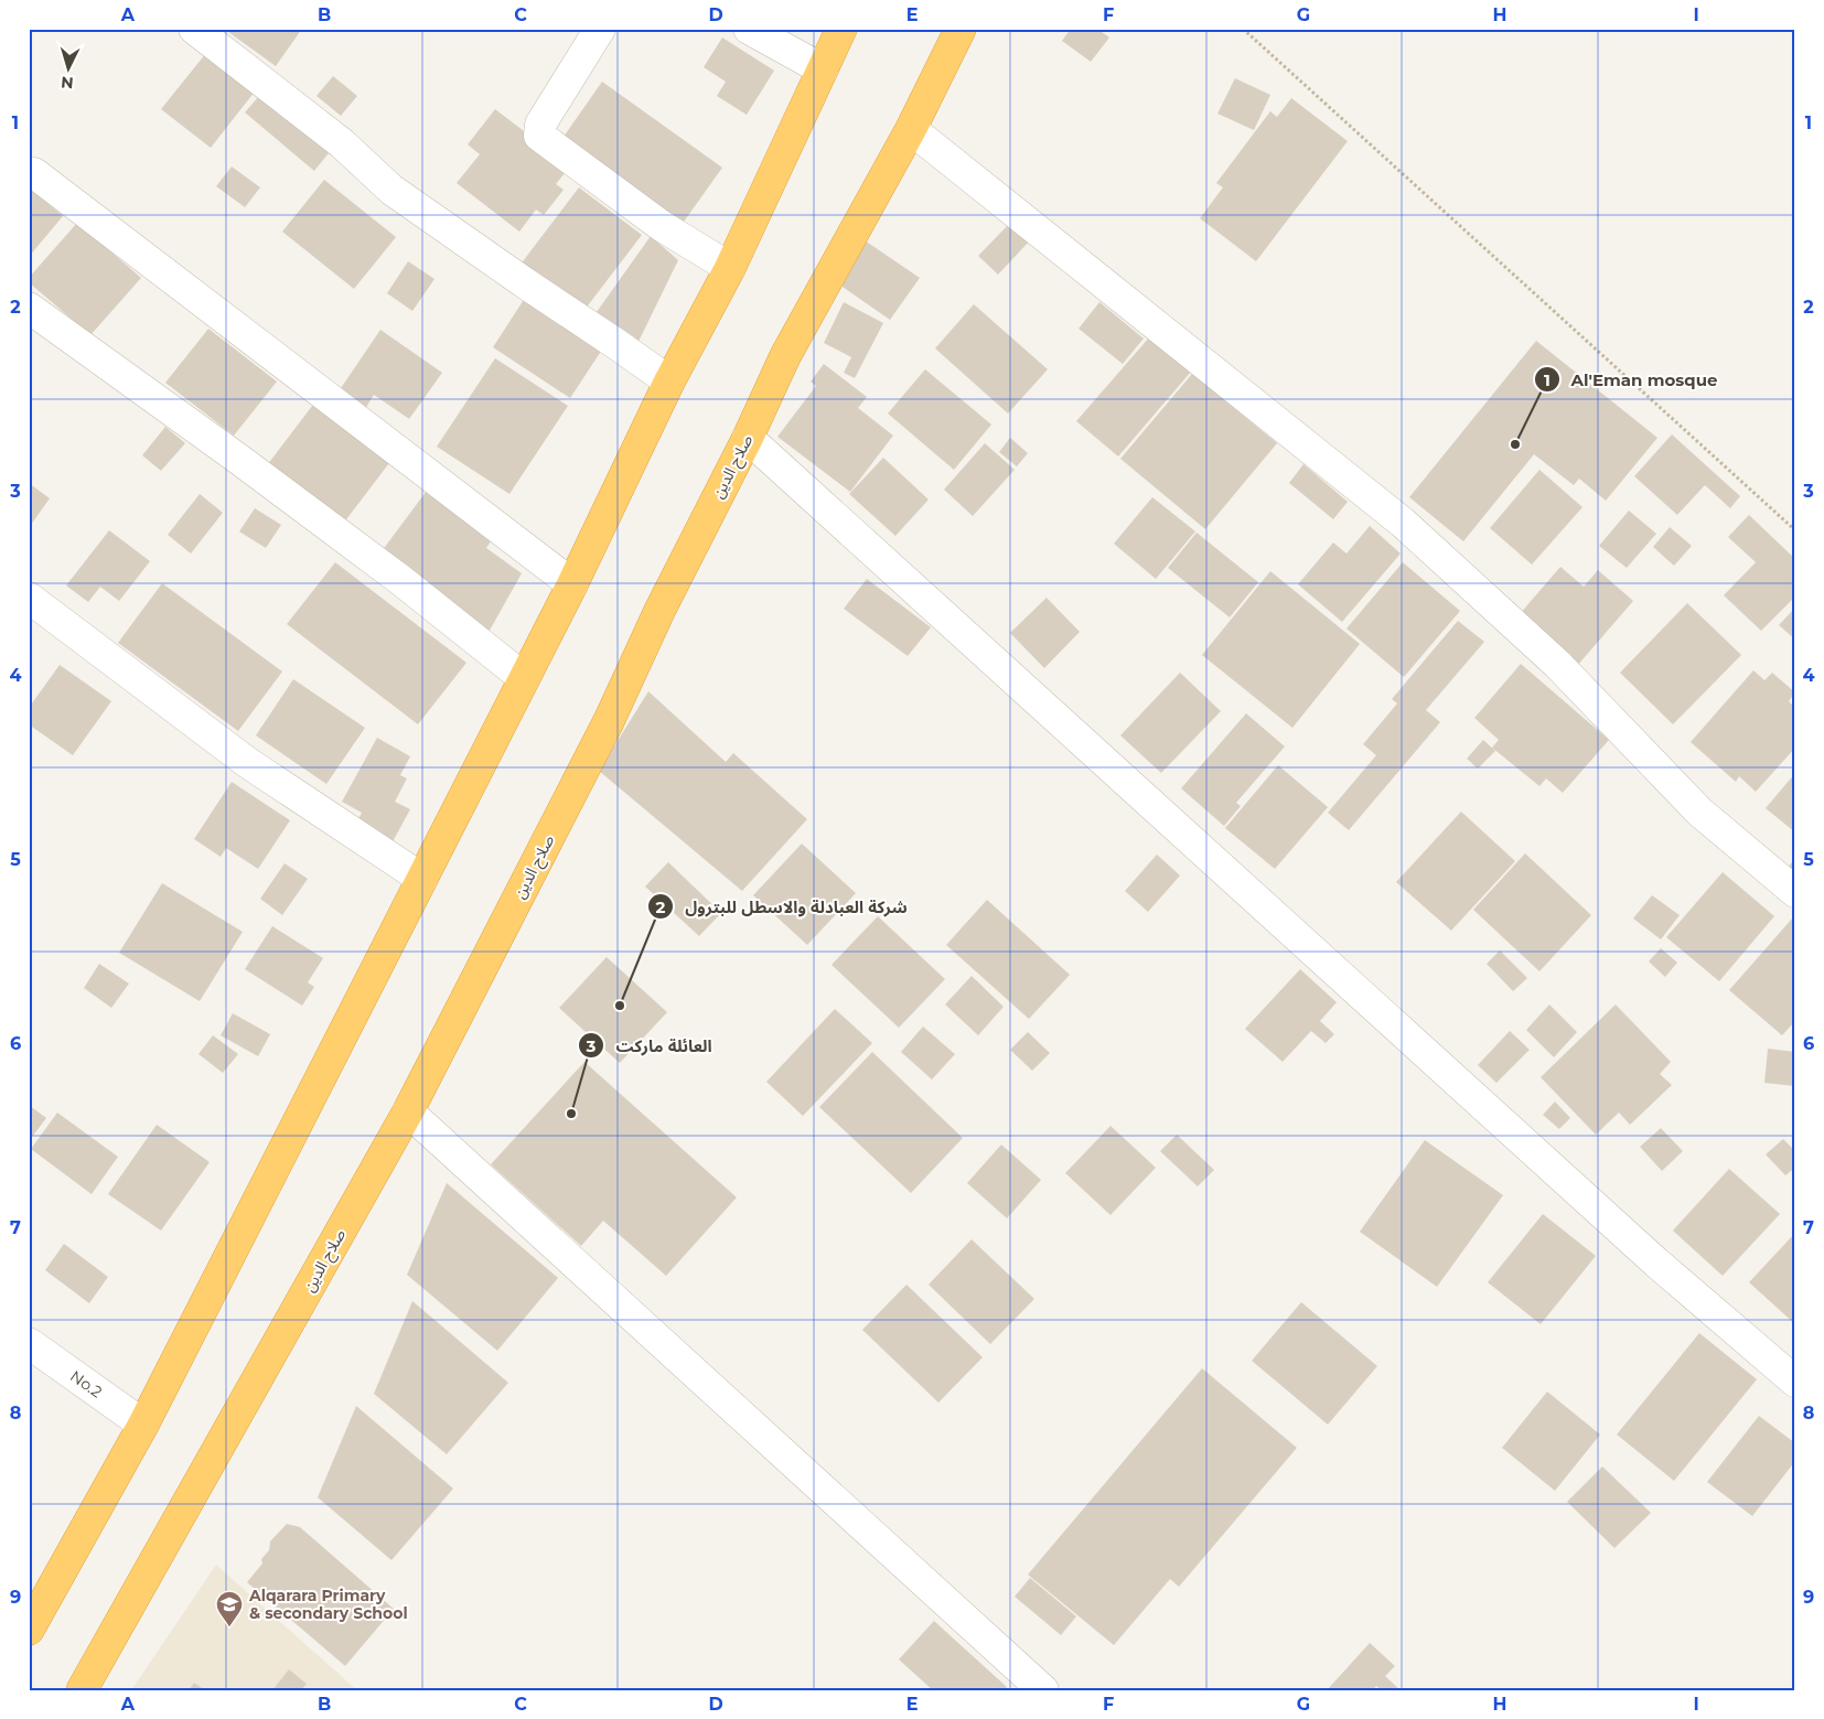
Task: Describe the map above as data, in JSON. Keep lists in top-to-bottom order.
{
  "streets": {
    "highway": ["صلاح الدين"],
    "street": ["No.2"]
  },
  "places": {
    "other": ["Al'Eman mosque", "شركة العبادلة والاسطل للبترول", "العائلة ماركت"],
    "school or university": ["Alqarara Primary & secondary School"]
  },
  "north": "bottom",
  "grid": {
    "columns": [
      "A",
      "B",
      "C",
      "D",
      "E",
      "F",
      "G",
      "H",
      "I"
    ],
    "rows": [
      "1",
      "2",
      "3",
      "4",
      "5",
      "6",
      "7",
      "8",
      "9"
    ]
  }
}
